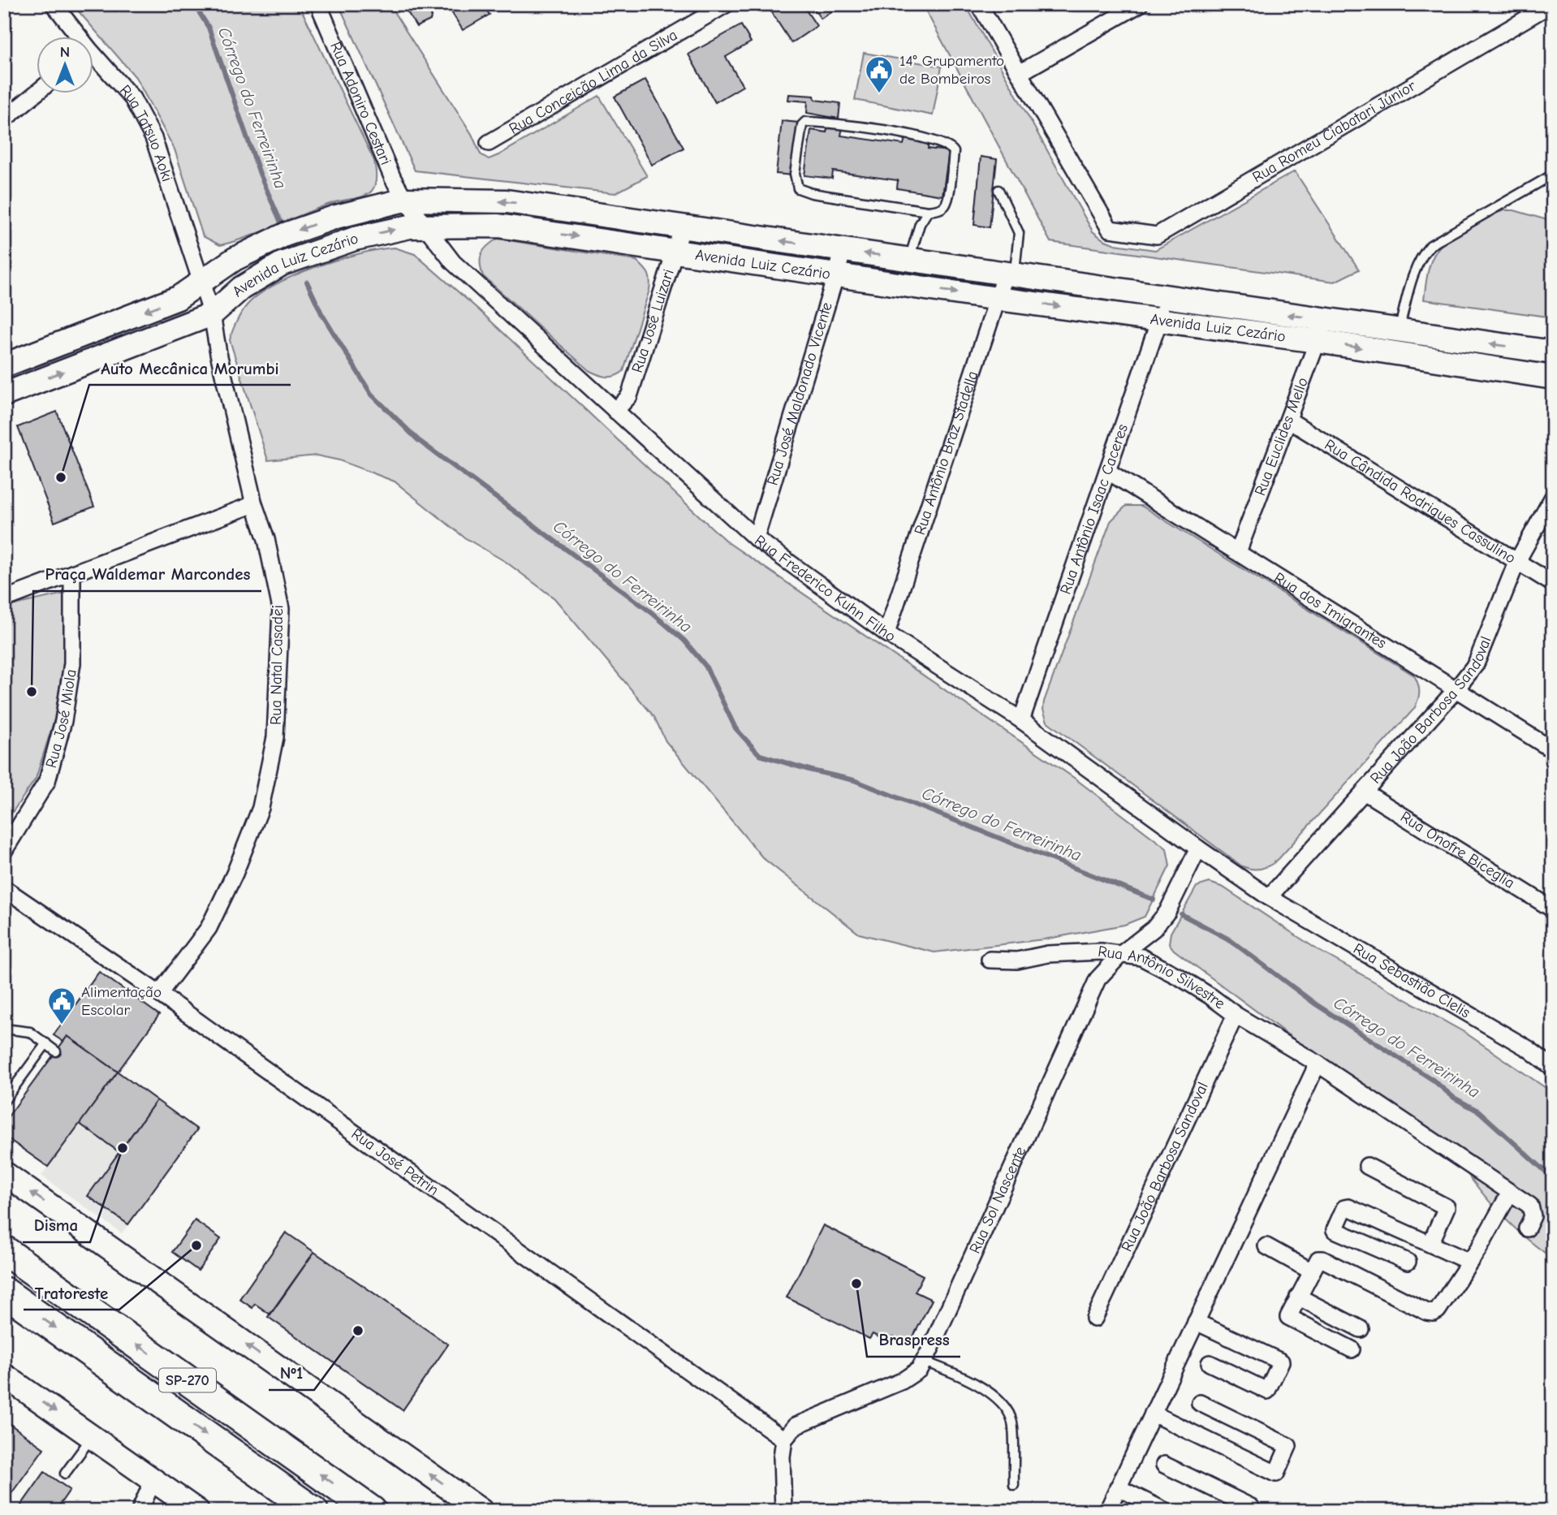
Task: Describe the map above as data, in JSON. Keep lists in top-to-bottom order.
{
  "streets": {
    "highway": ["SP-270"],
    "street": [
      "Rua Conceição Lima da Silva",
      "Rua Adoniro Cestari",
      "Rua Romeu Ciabatari Júnior",
      "Rua Tatsuo Aoki",
      "Avenida Luiz Cezário",
      "Rua José Luizari",
      "Rua José Maldonado Vicente",
      "Rua Euclides Mello",
      "Rua Antônio Braz Stadella",
      "Rua Cândida Rodrigues Cassulino",
      "Rua Antônio Isaac Caceres",
      "Rua Frederico Kuhn Filho",
      "Rua dos Imigrantes",
      "Rua Natal Casadei",
      "Rua João Barbosa Sandoval",
      "Rua José Miola",
      "Rua Onofre Biceglia",
      "Rua Antônio Silvestre",
      "Rua Sebastião Clelis",
      "Rua José Petrin",
      "Rua Sol Nascente"
    ]
  },
  "crossings": [
    ["Rua Adoniro Cestari", "Avenida Luiz Cezário"],
    ["Rua Adoniro Cestari", "Rua Frederico Kuhn Filho"],
    ["Rua Tatsuo Aoki", "Avenida Luiz Cezário"],
    ["Rua Tatsuo Aoki", "Rua Natal Casadei"],
    ["Avenida Luiz Cezário", "Rua José Luizari"],
    ["Avenida Luiz Cezário", "Rua José Maldonado Vicente"],
    ["Avenida Luiz Cezário", "Rua Euclides Mello"],
    ["Avenida Luiz Cezário", "Rua Antônio Braz Stadella"],
    ["Avenida Luiz Cezário", "Rua Antônio Isaac Caceres"],
    ["Avenida Luiz Cezário", "Rua Frederico Kuhn Filho"],
    ["Avenida Luiz Cezário", "Rua Natal Casadei"],
    ["Rua José Luizari", "Rua Frederico Kuhn Filho"],
    ["Rua José Maldonado Vicente", "Rua Frederico Kuhn Filho"],
    ["Rua Euclides Mello", "Rua Cândida Rodrigues Cassulino"],
    ["Rua Euclides Mello", "Rua dos Imigrantes"],
    ["Rua Antônio Braz Stadella", "Rua Frederico Kuhn Filho"],
    ["Rua Cândida Rodrigues Cassulino", "Rua João Barbosa Sandoval"],
    ["Rua Antônio Isaac Caceres", "Rua Frederico Kuhn Filho"],
    ["Rua Antônio Isaac Caceres", "Rua dos Imigrantes"],
    ["Rua Frederico Kuhn Filho", "Rua João Barbosa Sandoval"],
    ["Rua Frederico Kuhn Filho", "Rua Sebastião Clelis"],
    ["Rua Frederico Kuhn Filho", "Rua Sol Nascente"],
    ["Rua dos Imigrantes", "Rua João Barbosa Sandoval"],
    ["Rua Natal Casadei", "Rua José Petrin"],
    ["Rua João Barbosa Sandoval", "Rua Onofre Biceglia"],
    ["Rua João Barbosa Sandoval", "Rua Antônio Silvestre"],
    ["Rua João Barbosa Sandoval", "Rua Sebastião Clelis"],
    ["Rua Antônio Silvestre", "Rua Sol Nascente"],
    ["Rua José Petrin", "Rua Sol Nascente"]
  ],
  "water": ["Córrego do Ferreirinha"],
  "places": {
    "public building": ["14° Grupamento de Bombeiros", "Alimentação Escolar"],
    "other": [
      "Auto Mecânica Morumbi",
      "Praça Waldemar Marcondes",
      "Disma",
      "Tratoreste",
      "Braspress",
      "Nº1"
    ]
  },
  "north": "top"
}
